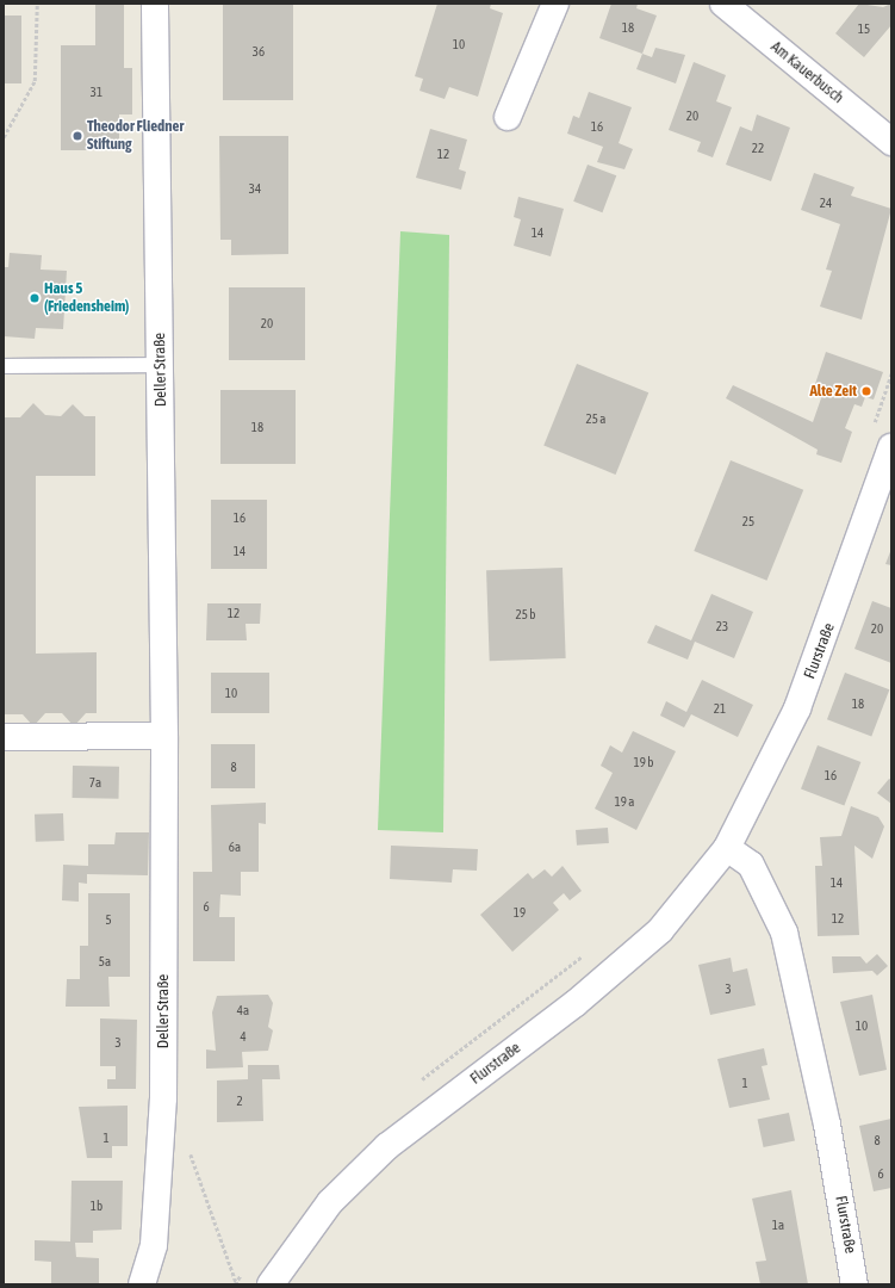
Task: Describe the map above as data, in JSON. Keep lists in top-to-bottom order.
{
  "streets": {
    "street": ["Am Kauerbusch", "Deller Straße", "Flurstraße"]
  },
  "places": ["Theodor Fliedner Stiftung", "Haus 5 (Friedensheim)", "Alte Zeit"],
  "house_numbers": [
    "18",
    "15",
    "10",
    "36",
    "31",
    "20",
    "16",
    "22",
    "12",
    "34",
    "24",
    "14",
    "20",
    "25 a",
    "18",
    "16",
    "25",
    "14",
    "12",
    "25 b",
    "23",
    "20",
    "10",
    "18",
    "21",
    "19 b",
    "8",
    "16",
    "7a",
    "19 a",
    "6a",
    "14",
    "6",
    "19",
    "12",
    "5",
    "5a",
    "3",
    "4a",
    "10",
    "4",
    "3",
    "1",
    "2",
    "1",
    "8",
    "6",
    "1b",
    "1a"
  ]
}
